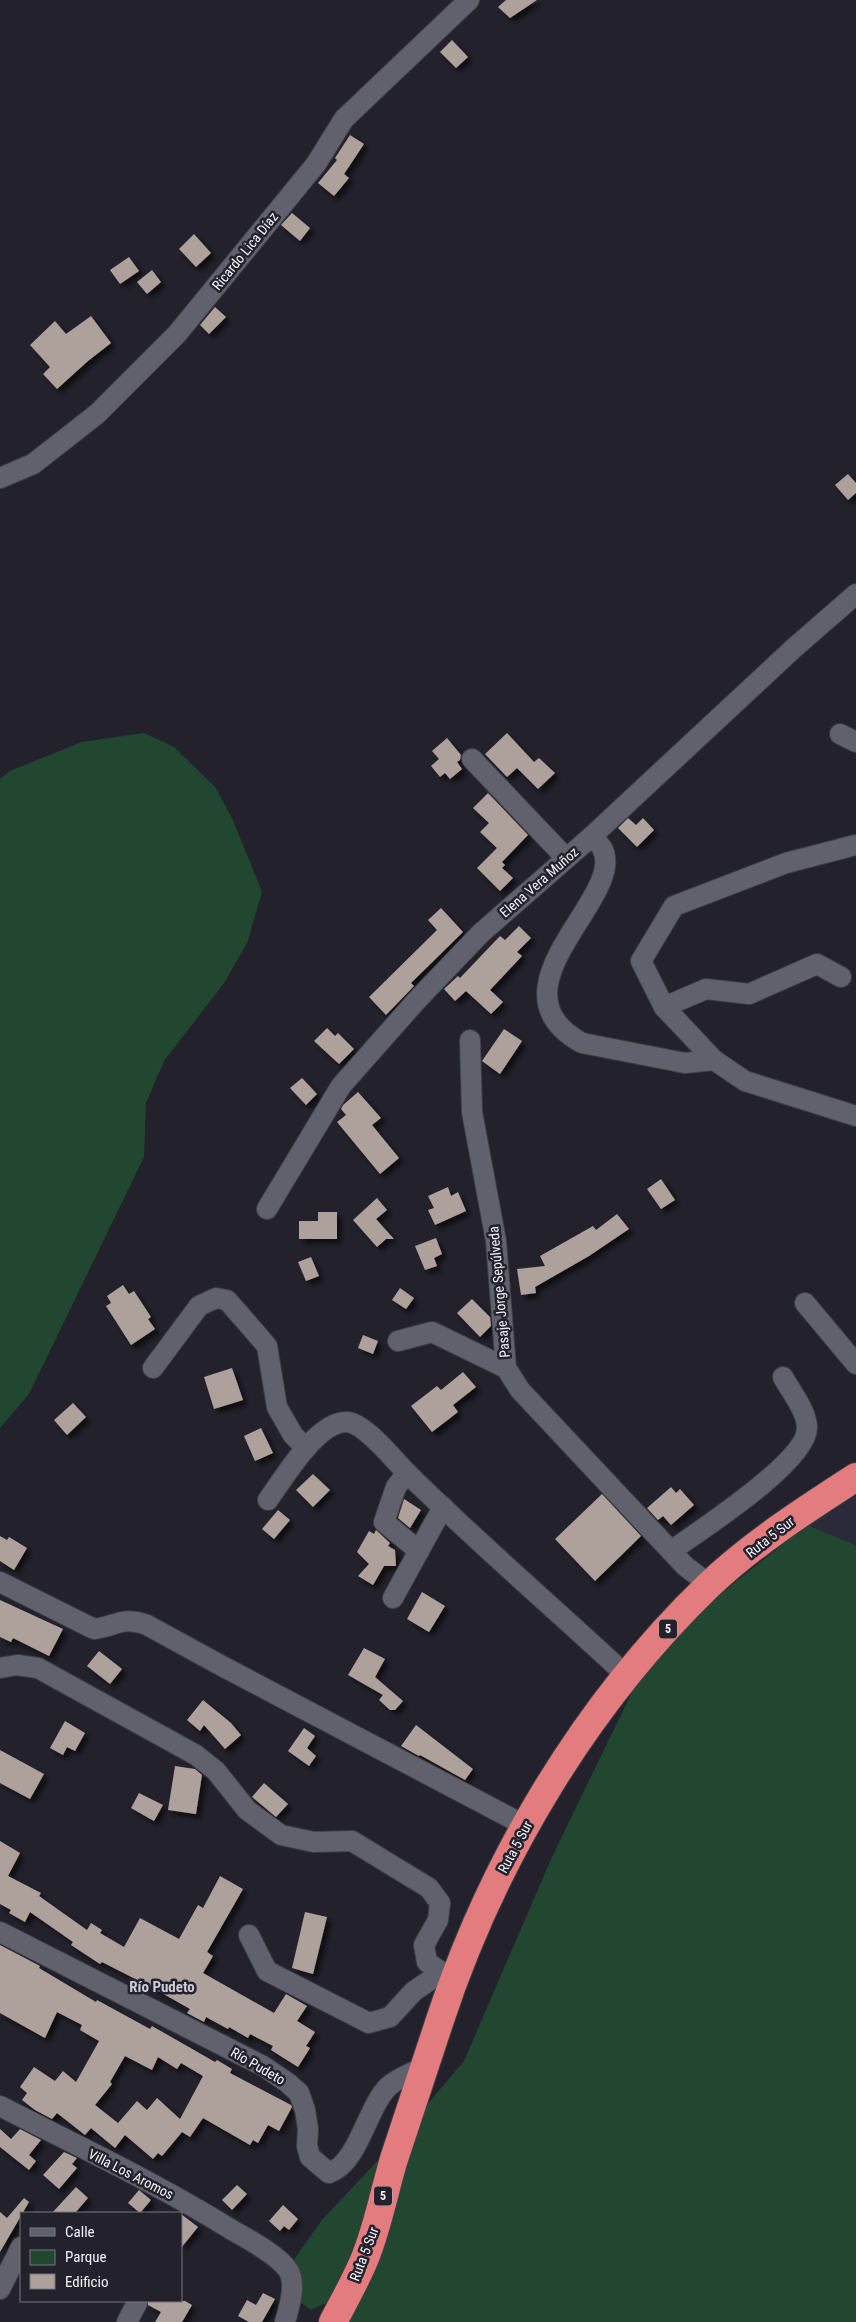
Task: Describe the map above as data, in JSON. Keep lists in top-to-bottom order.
{
  "streets": {
    "highway": ["Ruta 5 Sur", "5"],
    "street": [
      "Ricardo Lica Díaz",
      "Elena Vera Muñoz",
      "Pasaje Jorge Sepúlveda",
      "Río Pudeto",
      "Villa Los Aromos"
    ]
  },
  "crossings": [
    ["Pasaje Jorge Sepúlveda", "Ruta 5 Sur"],
    ["Ruta 5 Sur", "Río Pudeto"]
  ],
  "districts": ["Río Pudeto"],
  "legend": ["Calle", "Parque", "Edificio"]
}
